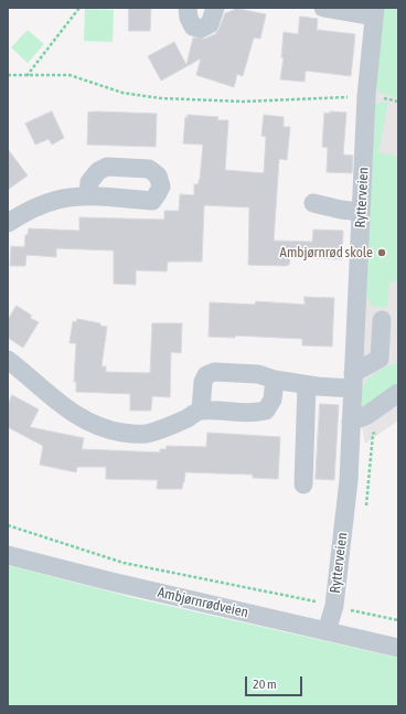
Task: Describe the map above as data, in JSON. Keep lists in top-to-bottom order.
{
  "streets": {
    "street": ["Rytterveien", "Ambjørnrødveien"]
  },
  "crossings": [
    ["Rytterveien", "Ambjørnrødveien"]
  ],
  "places": ["Ambjørnrød skole"],
  "scale_bar": "20 m"
}
